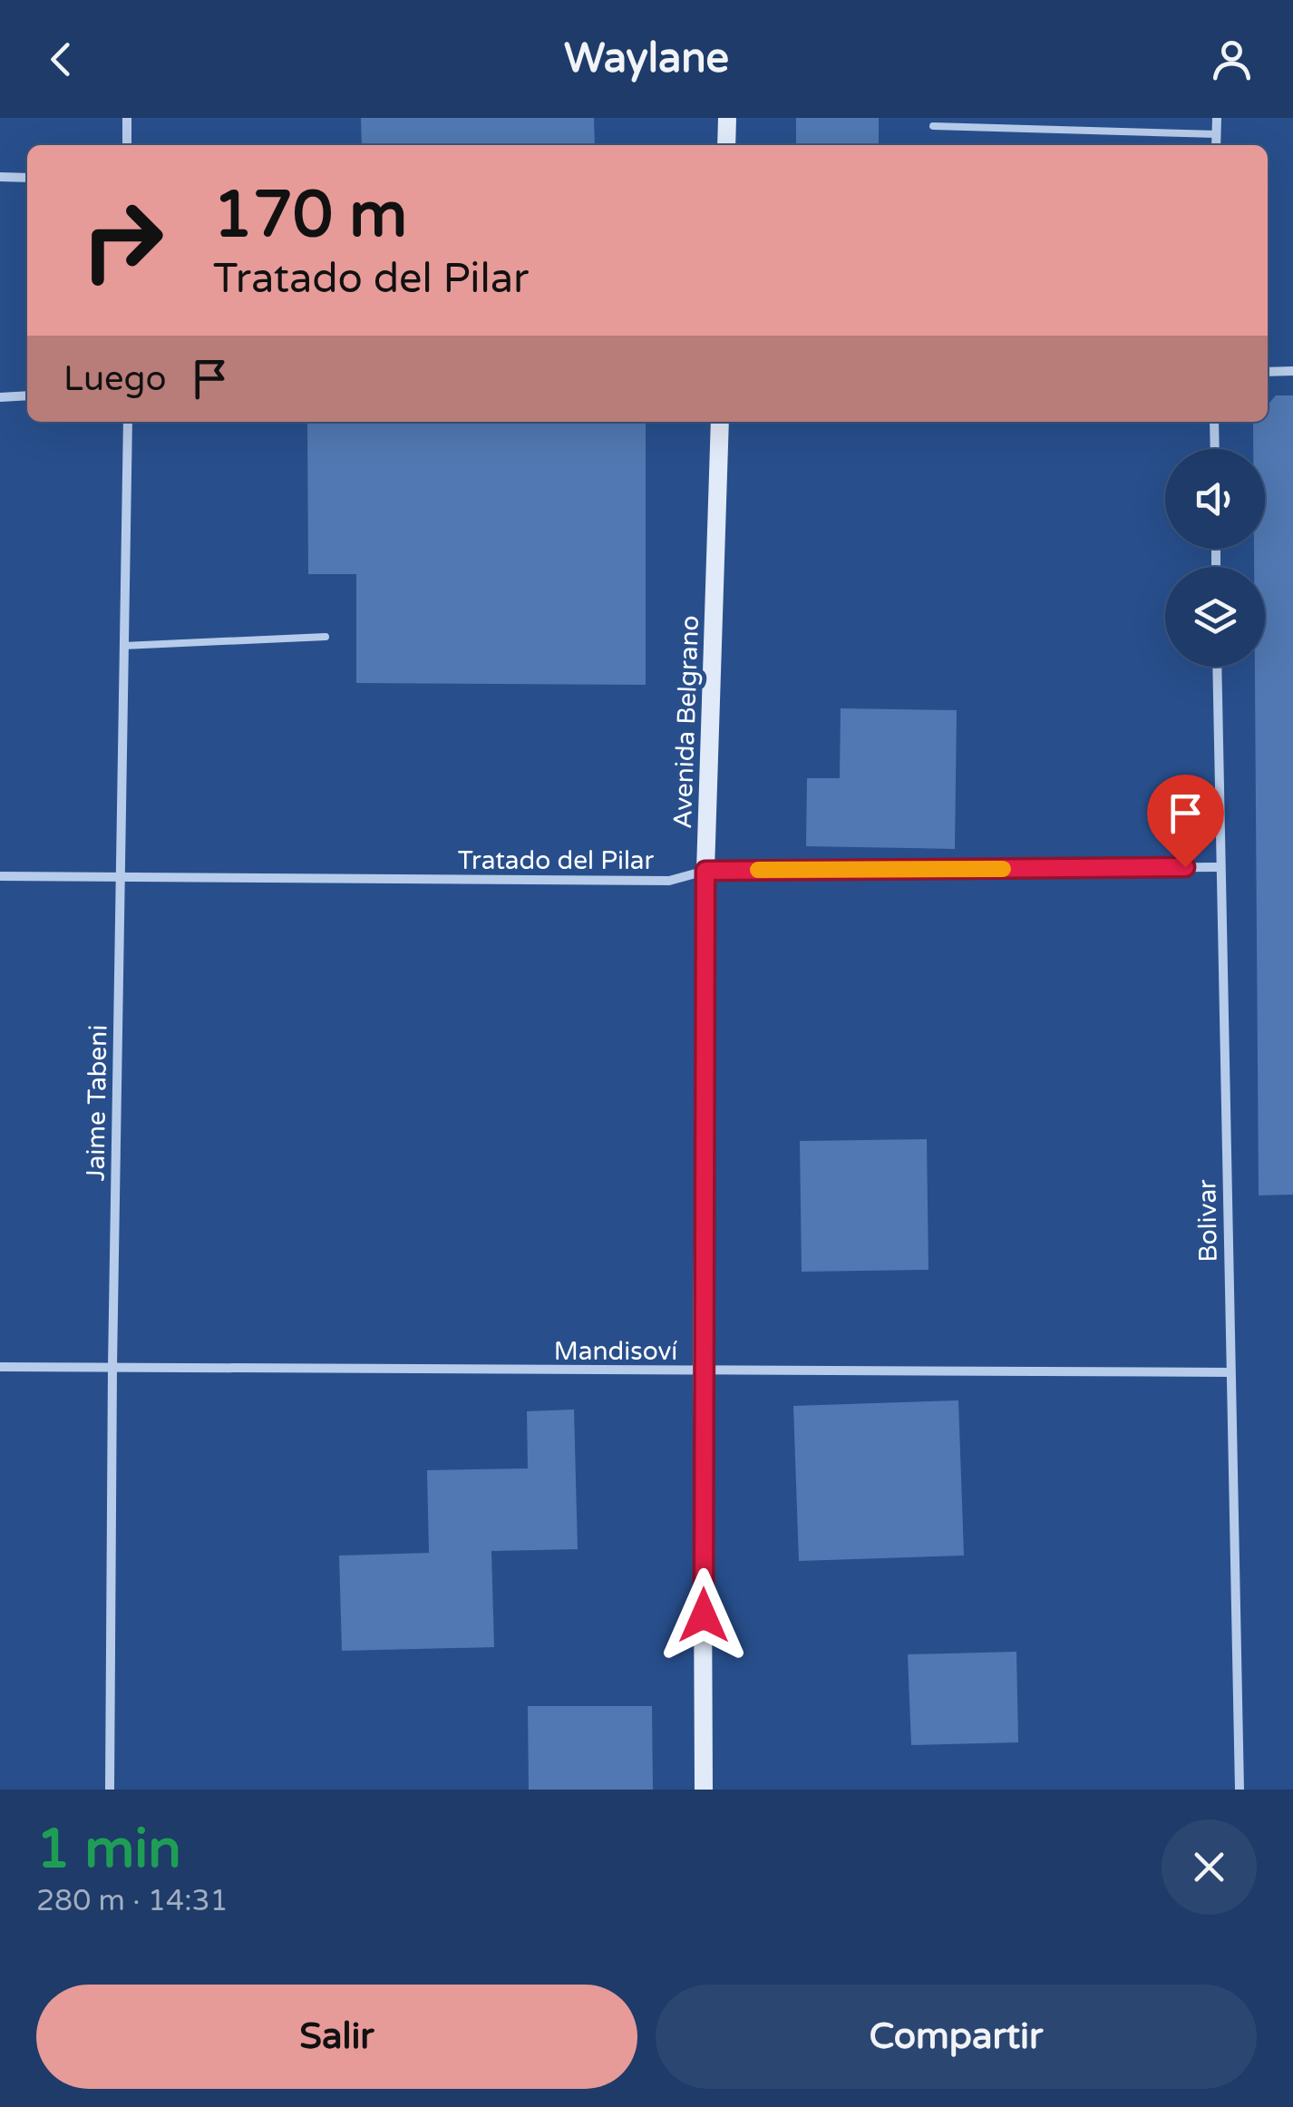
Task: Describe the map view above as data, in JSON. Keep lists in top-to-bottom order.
{
  "streets": {
    "main road": ["Avenida Belgrano"],
    "street": [
      "Tratado del Pilar",
      "Jaime Tabeni",
      "Bolivar",
      "Mandisoví"
    ]
  },
  "crossings": [
    ["Avenida Belgrano", "Tratado del Pilar"],
    ["Avenida Belgrano", "Mandisoví"],
    ["Tratado del Pilar", "Jaime Tabeni"],
    ["Tratado del Pilar", "Bolivar"],
    ["Jaime Tabeni", "Mandisoví"],
    ["Bolivar", "Mandisoví"]
  ],
  "page": {
    "header": "Waylane",
    "turn": ["170 m", "Tratado del Pilar"],
    "then": "Luego",
    "heading": ["1 min", "280 m · 14:31"],
    "buttons": ["Salir", "Compartir"]
  }
}
